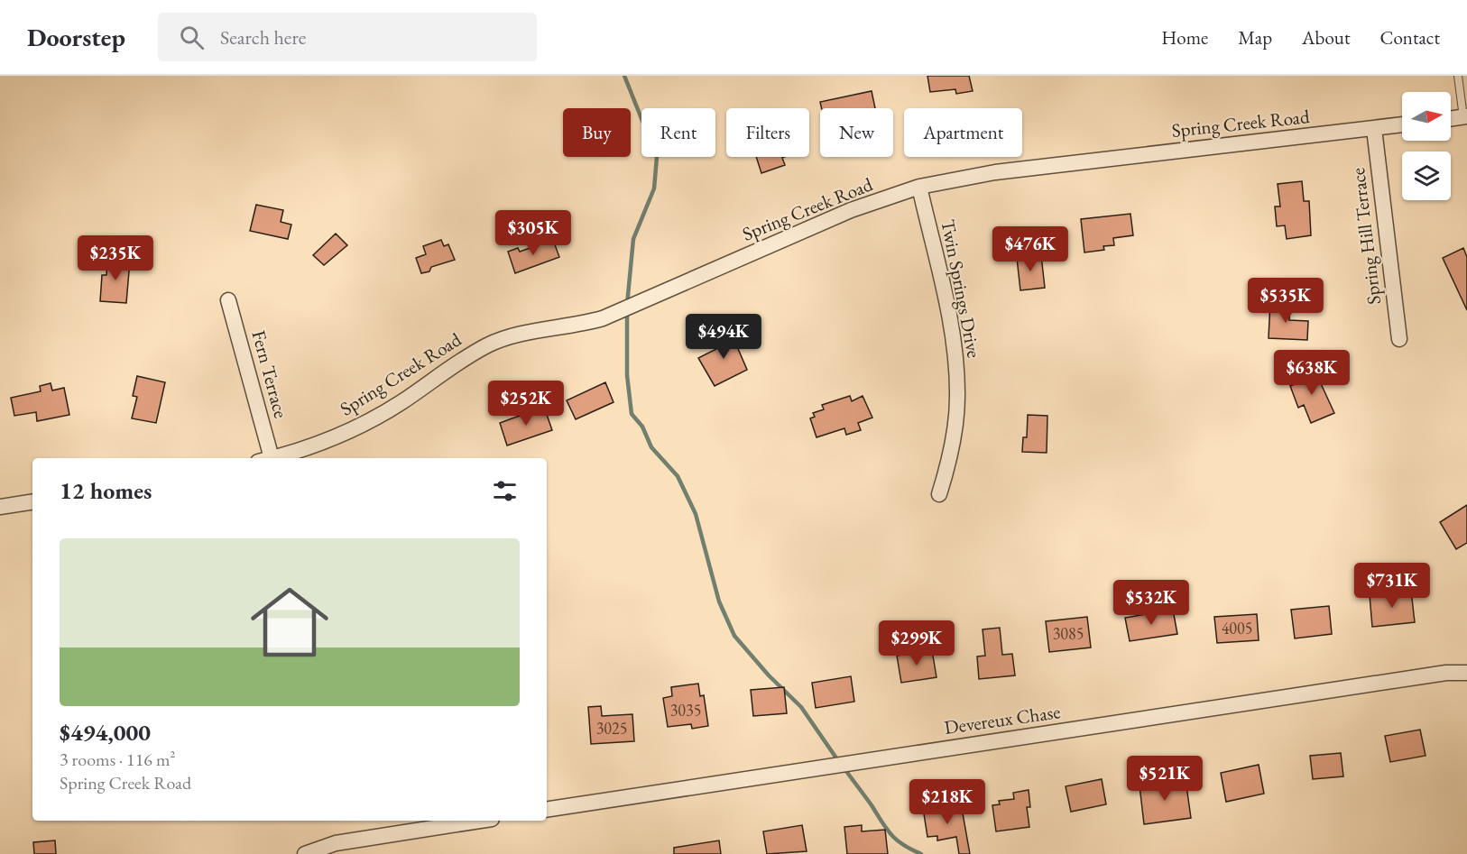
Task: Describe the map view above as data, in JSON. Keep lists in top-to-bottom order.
{
  "streets": {
    "street": [
      "Spring Creek Road",
      "Spring Hill Terrace",
      "Twin Springs Drive",
      "Fern Terrace",
      "Devereux Chase"
    ]
  },
  "crossings": [
    ["Spring Creek Road", "Spring Hill Terrace"],
    ["Spring Creek Road", "Twin Springs Drive"]
  ],
  "house_numbers": [
    "4005",
    "3085",
    "3035",
    "3025"
  ],
  "north": "right",
  "page": {
    "header": "Doorstep",
    "search": "Search here",
    "nav": [
      "Home",
      "Map",
      "About",
      "Contact"
    ],
    "chip": [
      "Buy",
      "Rent",
      "Filters",
      "New",
      "Apartment"
    ],
    "price": [
      "$305K",
      "$476K",
      "$235K",
      "$535K",
      "$494K",
      "$638K",
      "$252K",
      "$731K",
      "$532K",
      "$299K",
      "$521K",
      "$218K"
    ],
    "heading": "12 homes",
    "list": [
      {
        "name": "$494,000",
        "note": "3 rooms · 116 m² · Spring Creek Road"
      }
    ]
  }
}
